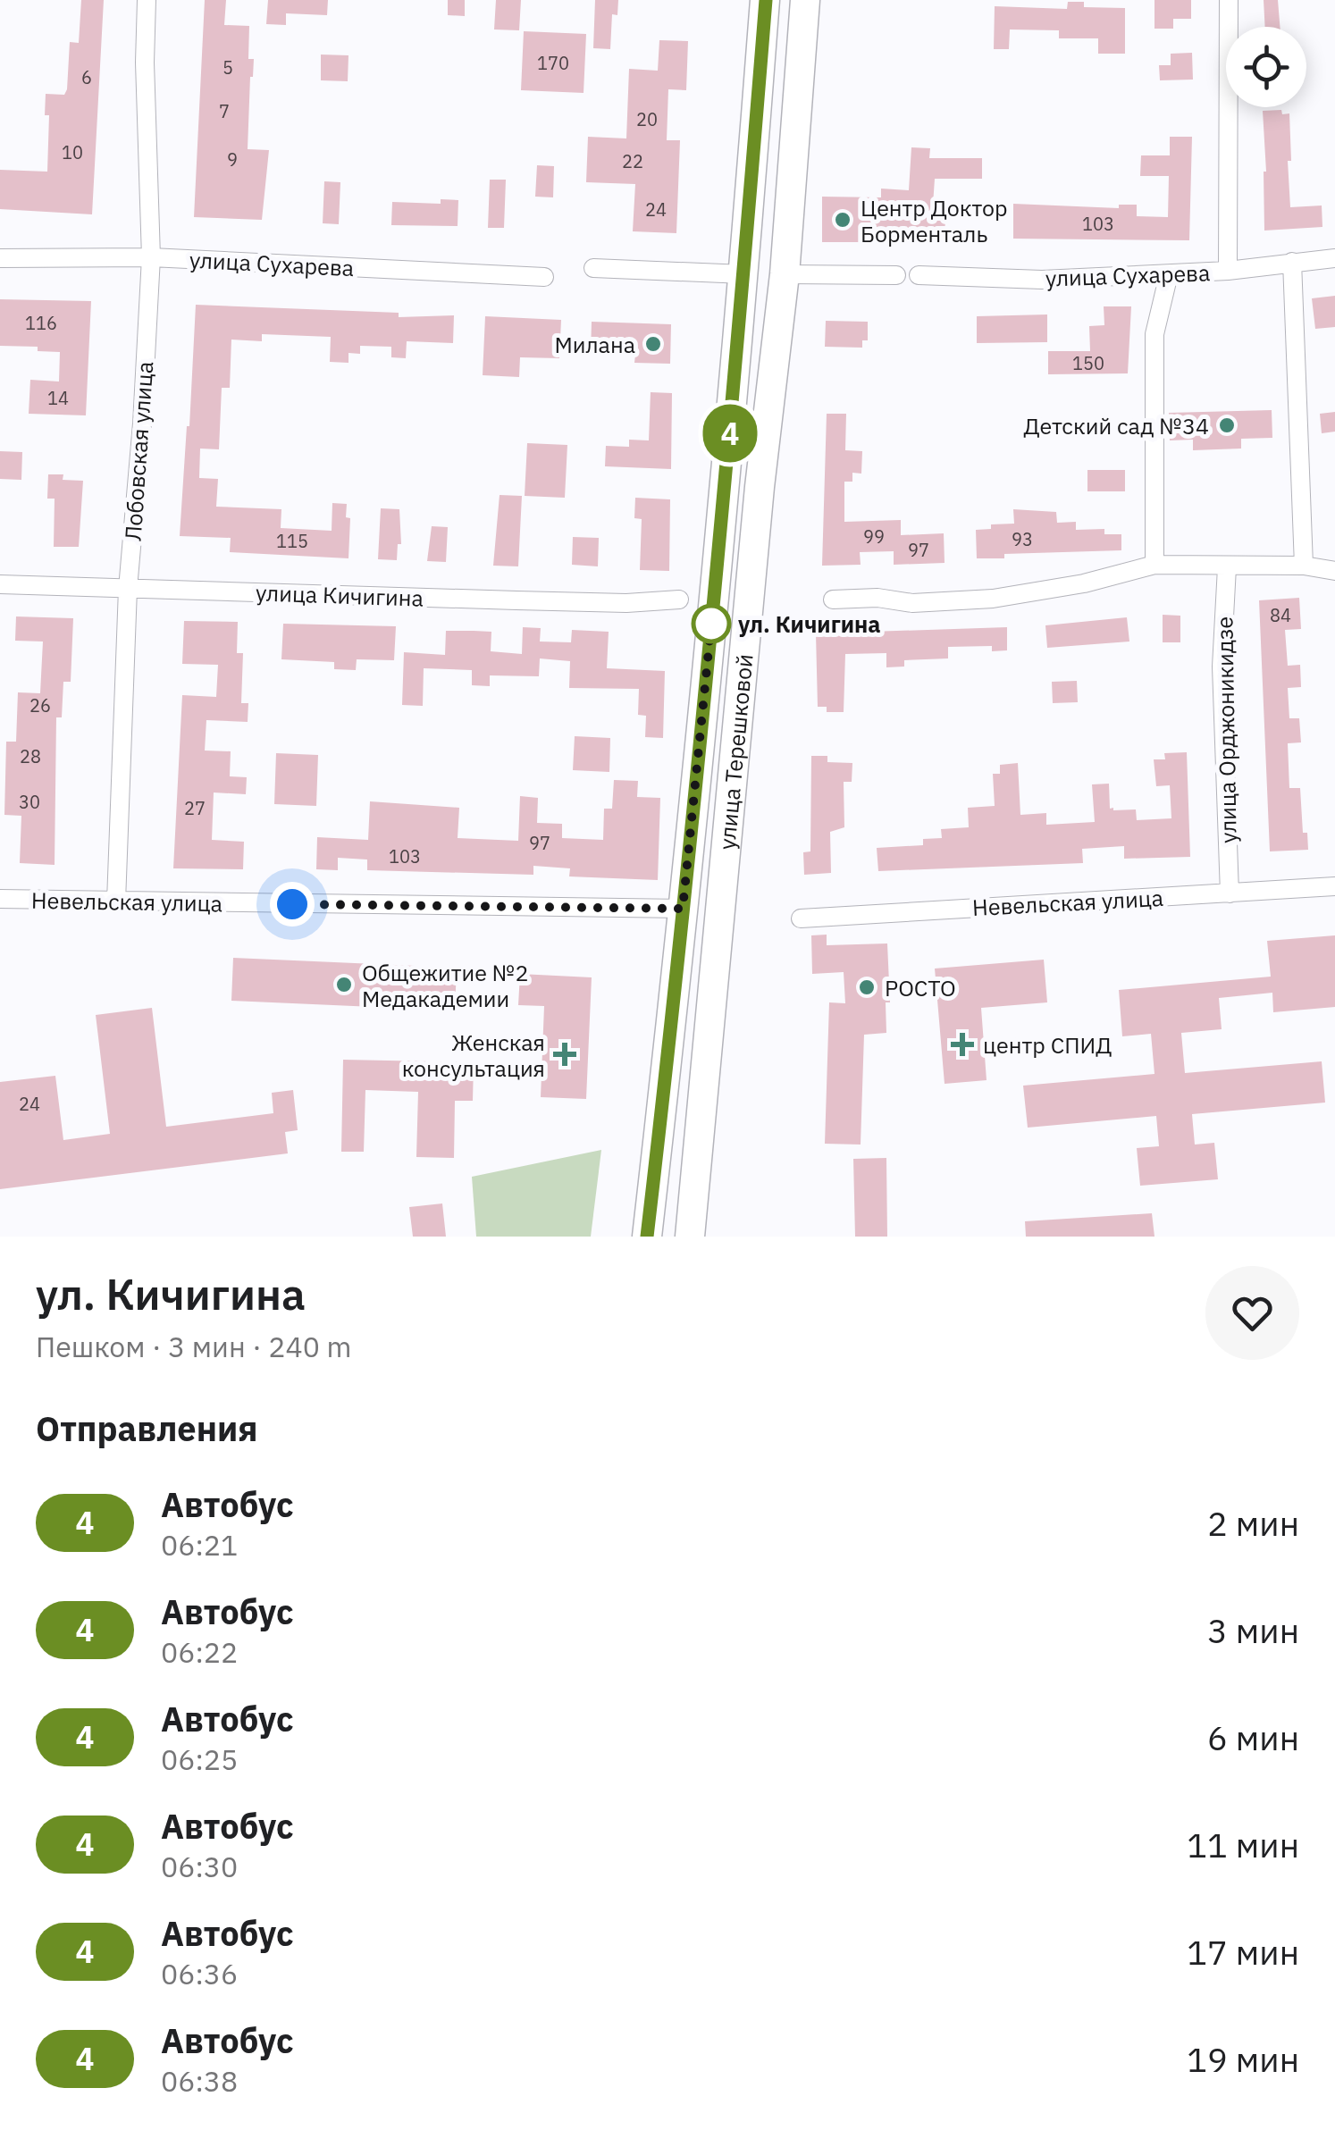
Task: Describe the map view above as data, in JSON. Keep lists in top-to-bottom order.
{
  "streets": {
    "main road": ["улица Терешковой"],
    "street": [
      "улица Сухарева",
      "Лобовская улица",
      "улица Кичигина",
      "улица Орджоникидзе",
      "Невельская улица"
    ]
  },
  "crossings": [
    ["улица Сухарева", "Лобовская улица"],
    ["Лобовская улица", "улица Кичигина"],
    ["Лобовская улица", "Невельская улица"],
    ["улица Орджоникидзе", "Невельская улица"],
    ["улица Терешковой", "Невельская улица"]
  ],
  "places": {
    "other": [
      "Центр Доктор Борменталь",
      "Милана",
      "Детский сад №34",
      "ул. Кичигина",
      "Общежитие №2 Медакадемии",
      "РОСТО"
    ],
    "health": ["центр СПИД", "Женская консультация"]
  },
  "lines": ["bus line 4"],
  "house_numbers": [
    "170",
    "5",
    "6",
    "7",
    "20",
    "10",
    "9",
    "22",
    "24",
    "103",
    "116",
    "150",
    "14",
    "99",
    "93",
    "115",
    "97",
    "84",
    "26",
    "28",
    "30",
    "27",
    "97",
    "103",
    "24"
  ],
  "page": {
    "on_map": "4",
    "heading": [
      ["ул. Кичигина", "Пешком · 3 мин · 240 m"],
      "Отправления"
    ],
    "list": [
      {
        "mark": "4",
        "name": "Автобус",
        "note": "06:21",
        "value": "2 мин"
      },
      {
        "mark": "4",
        "name": "Автобус",
        "note": "06:22",
        "value": "3 мин"
      },
      {
        "mark": "4",
        "name": "Автобус",
        "note": "06:25",
        "value": "6 мин"
      },
      {
        "mark": "4",
        "name": "Автобус",
        "note": "06:30",
        "value": "11 мин"
      },
      {
        "mark": "4",
        "name": "Автобус",
        "note": "06:36",
        "value": "17 мин"
      },
      {
        "mark": "4",
        "name": "Автобус",
        "note": "06:38",
        "value": "19 мин"
      }
    ]
  }
}
